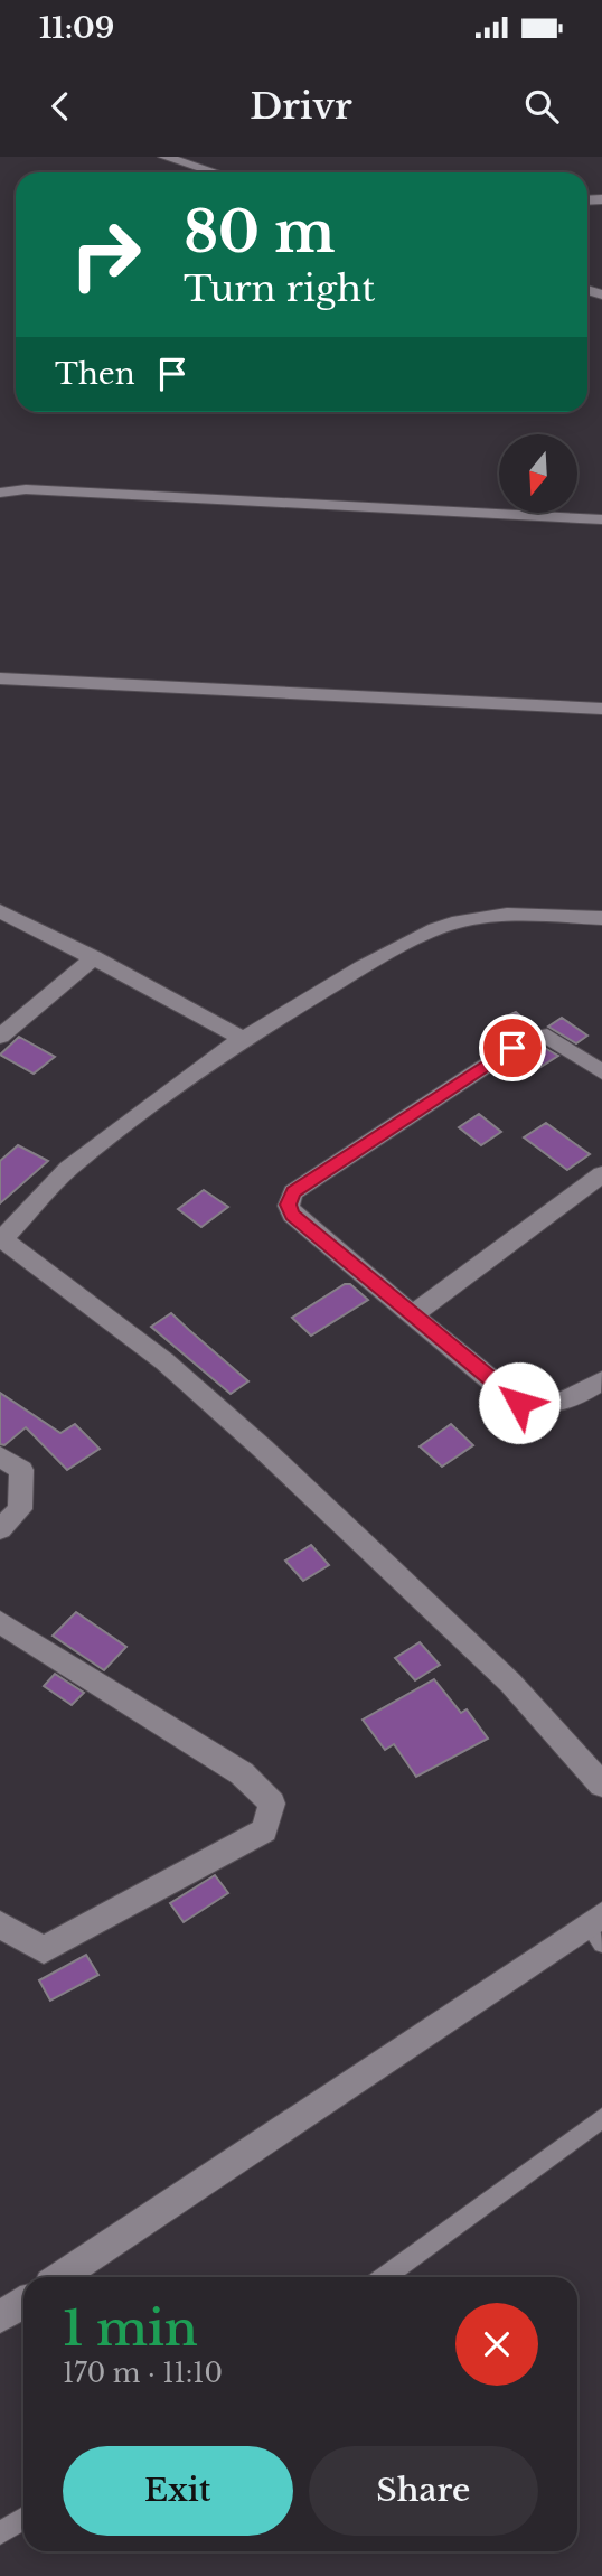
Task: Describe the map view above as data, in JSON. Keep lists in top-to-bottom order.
{
  "north": "bottom",
  "page": {
    "status": "11:09",
    "header": "Drivr",
    "turn": ["80 m", "Turn right"],
    "then": "Then",
    "heading": ["1 min", "170 m · 11:10"],
    "buttons": ["Exit", "Share"]
  }
}
